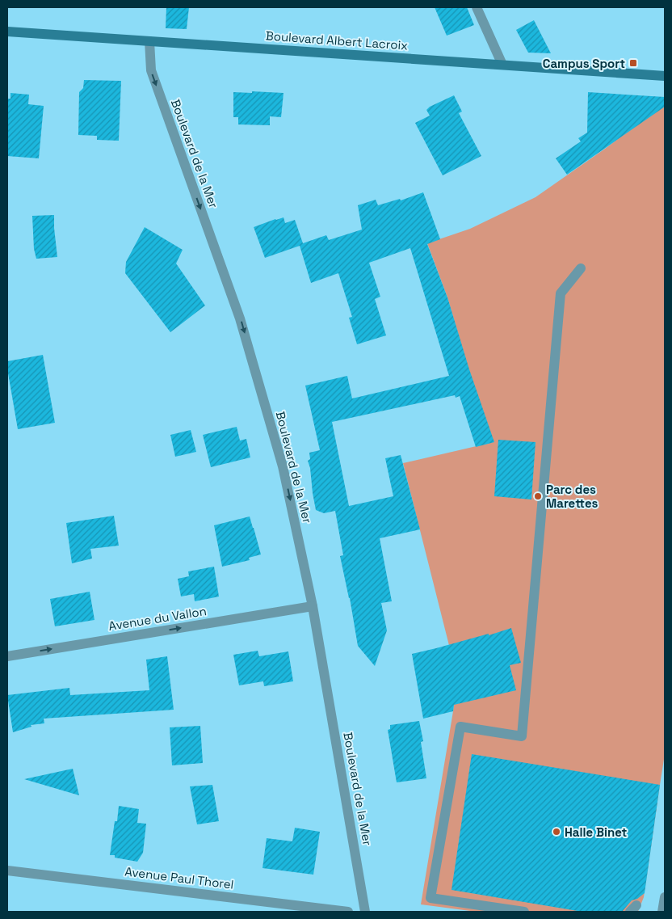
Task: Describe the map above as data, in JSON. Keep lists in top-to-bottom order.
{
  "streets": {
    "street": [
      "Boulevard Albert Lacroix",
      "Boulevard de la Mer",
      "Avenue du Vallon",
      "Avenue Paul Thorel"
    ]
  },
  "crossings": [
    ["Boulevard Albert Lacroix", "Boulevard de la Mer"],
    ["Boulevard de la Mer", "Avenue du Vallon"]
  ],
  "one_way": ["Boulevard de la Mer", "Avenue du Vallon"],
  "places": {
    "transit": ["Campus Sport"],
    "other": ["Parc des Marettes", "Halle Binet"]
  }
}
